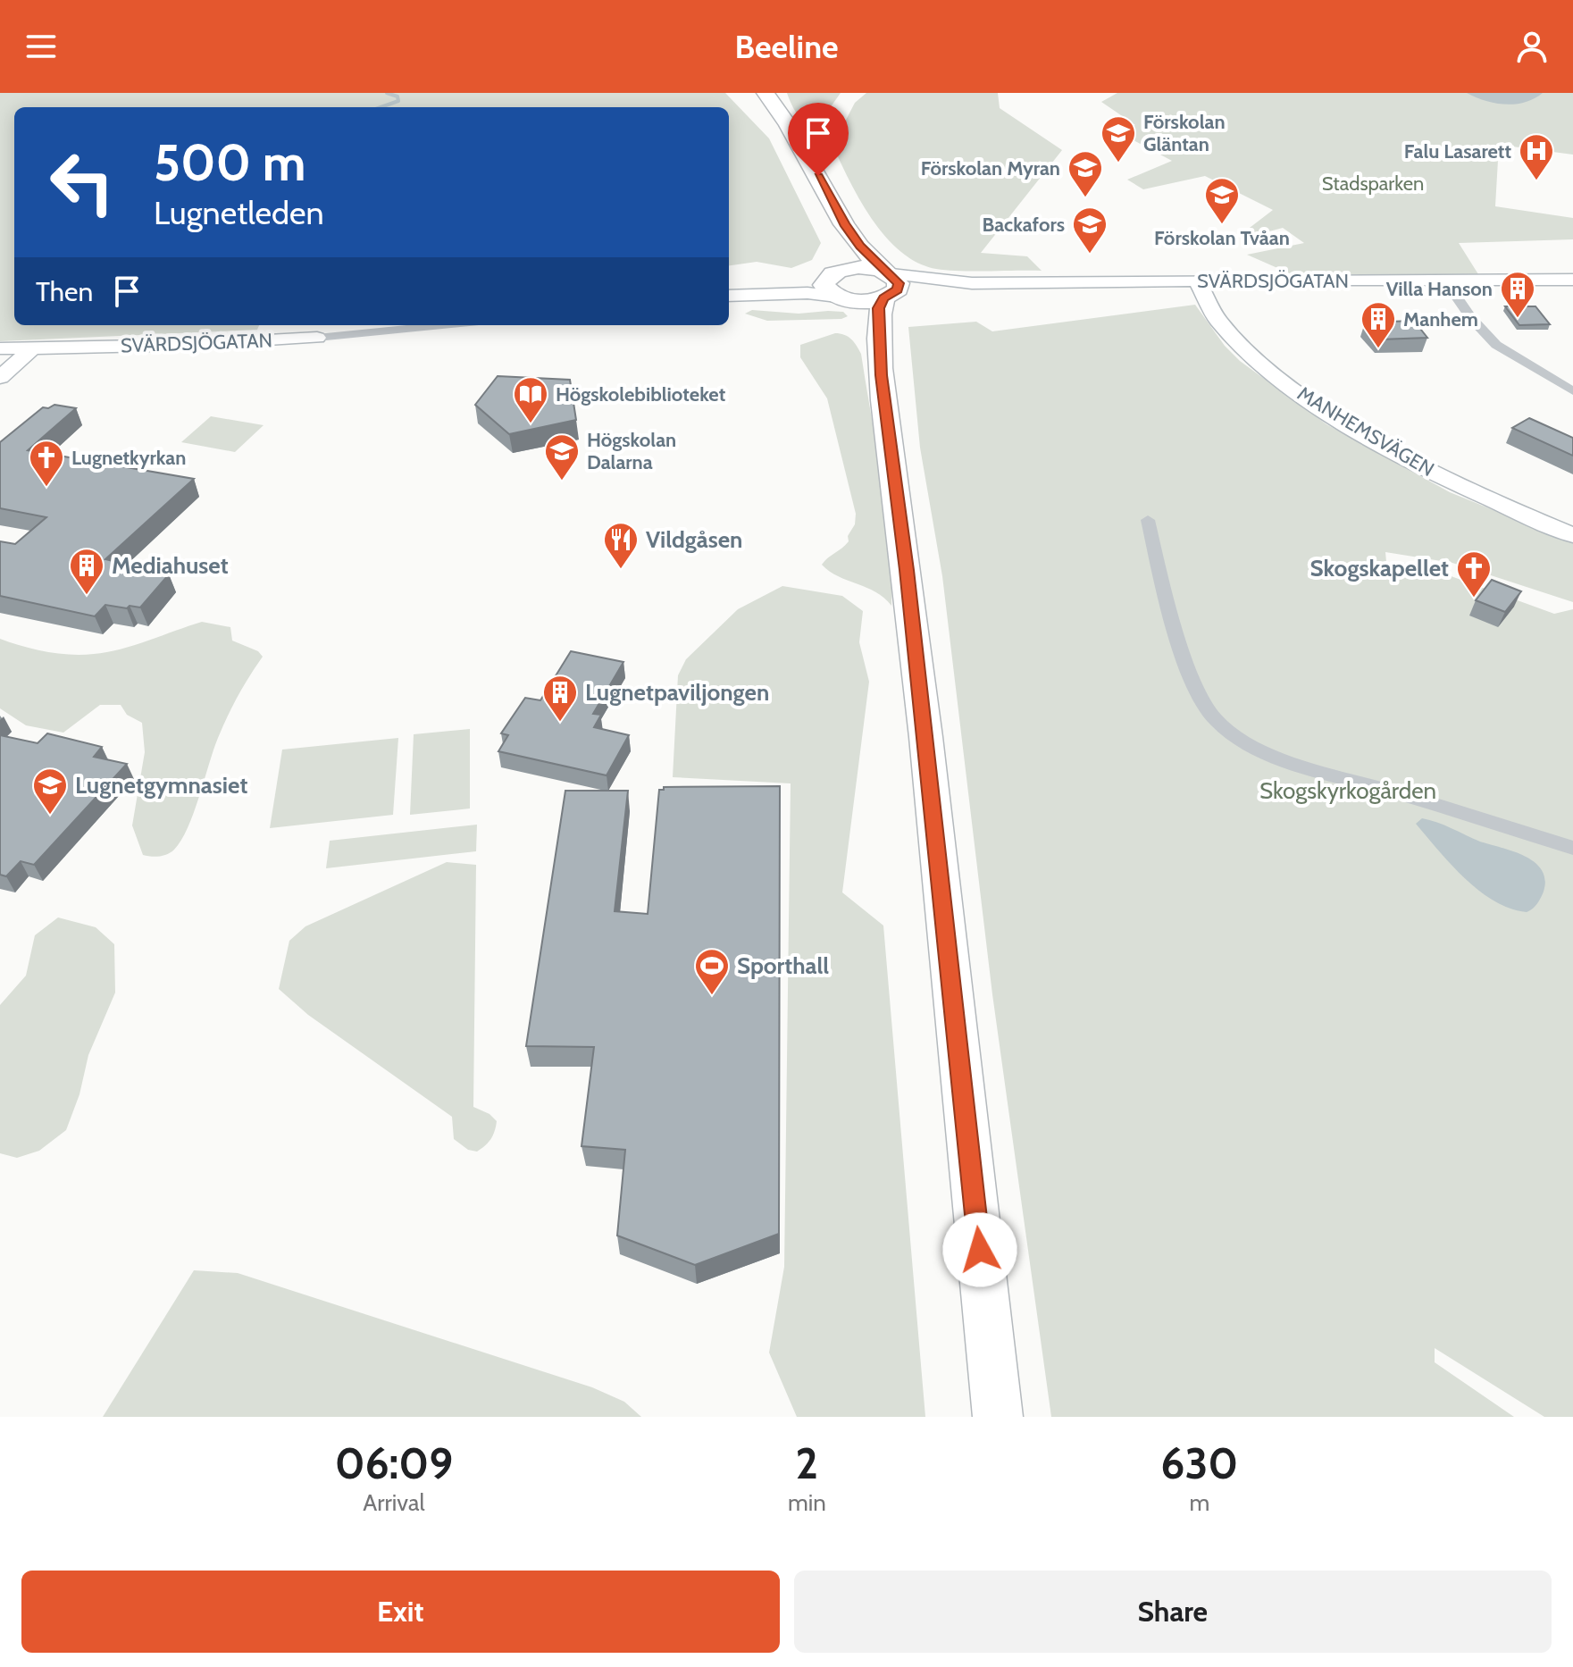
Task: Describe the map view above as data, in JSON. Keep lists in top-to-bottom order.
{
  "streets": {
    "street": ["SVÄRDSJÖGATAN", "MANHEMSVÄGEN"]
  },
  "crossings": [
    ["SVÄRDSJÖGATAN", "MANHEMSVÄGEN"]
  ],
  "parks": ["Stadsparken", "Skogskyrkogården"],
  "places": {
    "school or university": [
      "Förskolan Gläntan",
      "Förskolan Myran",
      "Förskolan Tvåan",
      "Backafors",
      "Högskolan Dalarna",
      "Lugnetgymnasiet"
    ],
    "hospital": ["Falu Lasarett"],
    "building": [
      "Villa Hanson",
      "Manhem",
      "Mediahuset",
      "Lugnetpaviljongen"
    ],
    "library": ["Högskolebiblioteket"],
    "church": ["Lugnetkyrkan", "Skogskapellet"],
    "restaurant": ["Vildgåsen"],
    "sports": ["Sporthall"]
  },
  "page": {
    "header": "Beeline",
    "turn": ["500 m", "Lugnetleden"],
    "then": "Then",
    "eta": [
      "06:09",
      "Arrival",
      "2",
      "min",
      "630",
      "m"
    ],
    "buttons": ["Exit", "Share"]
  }
}
